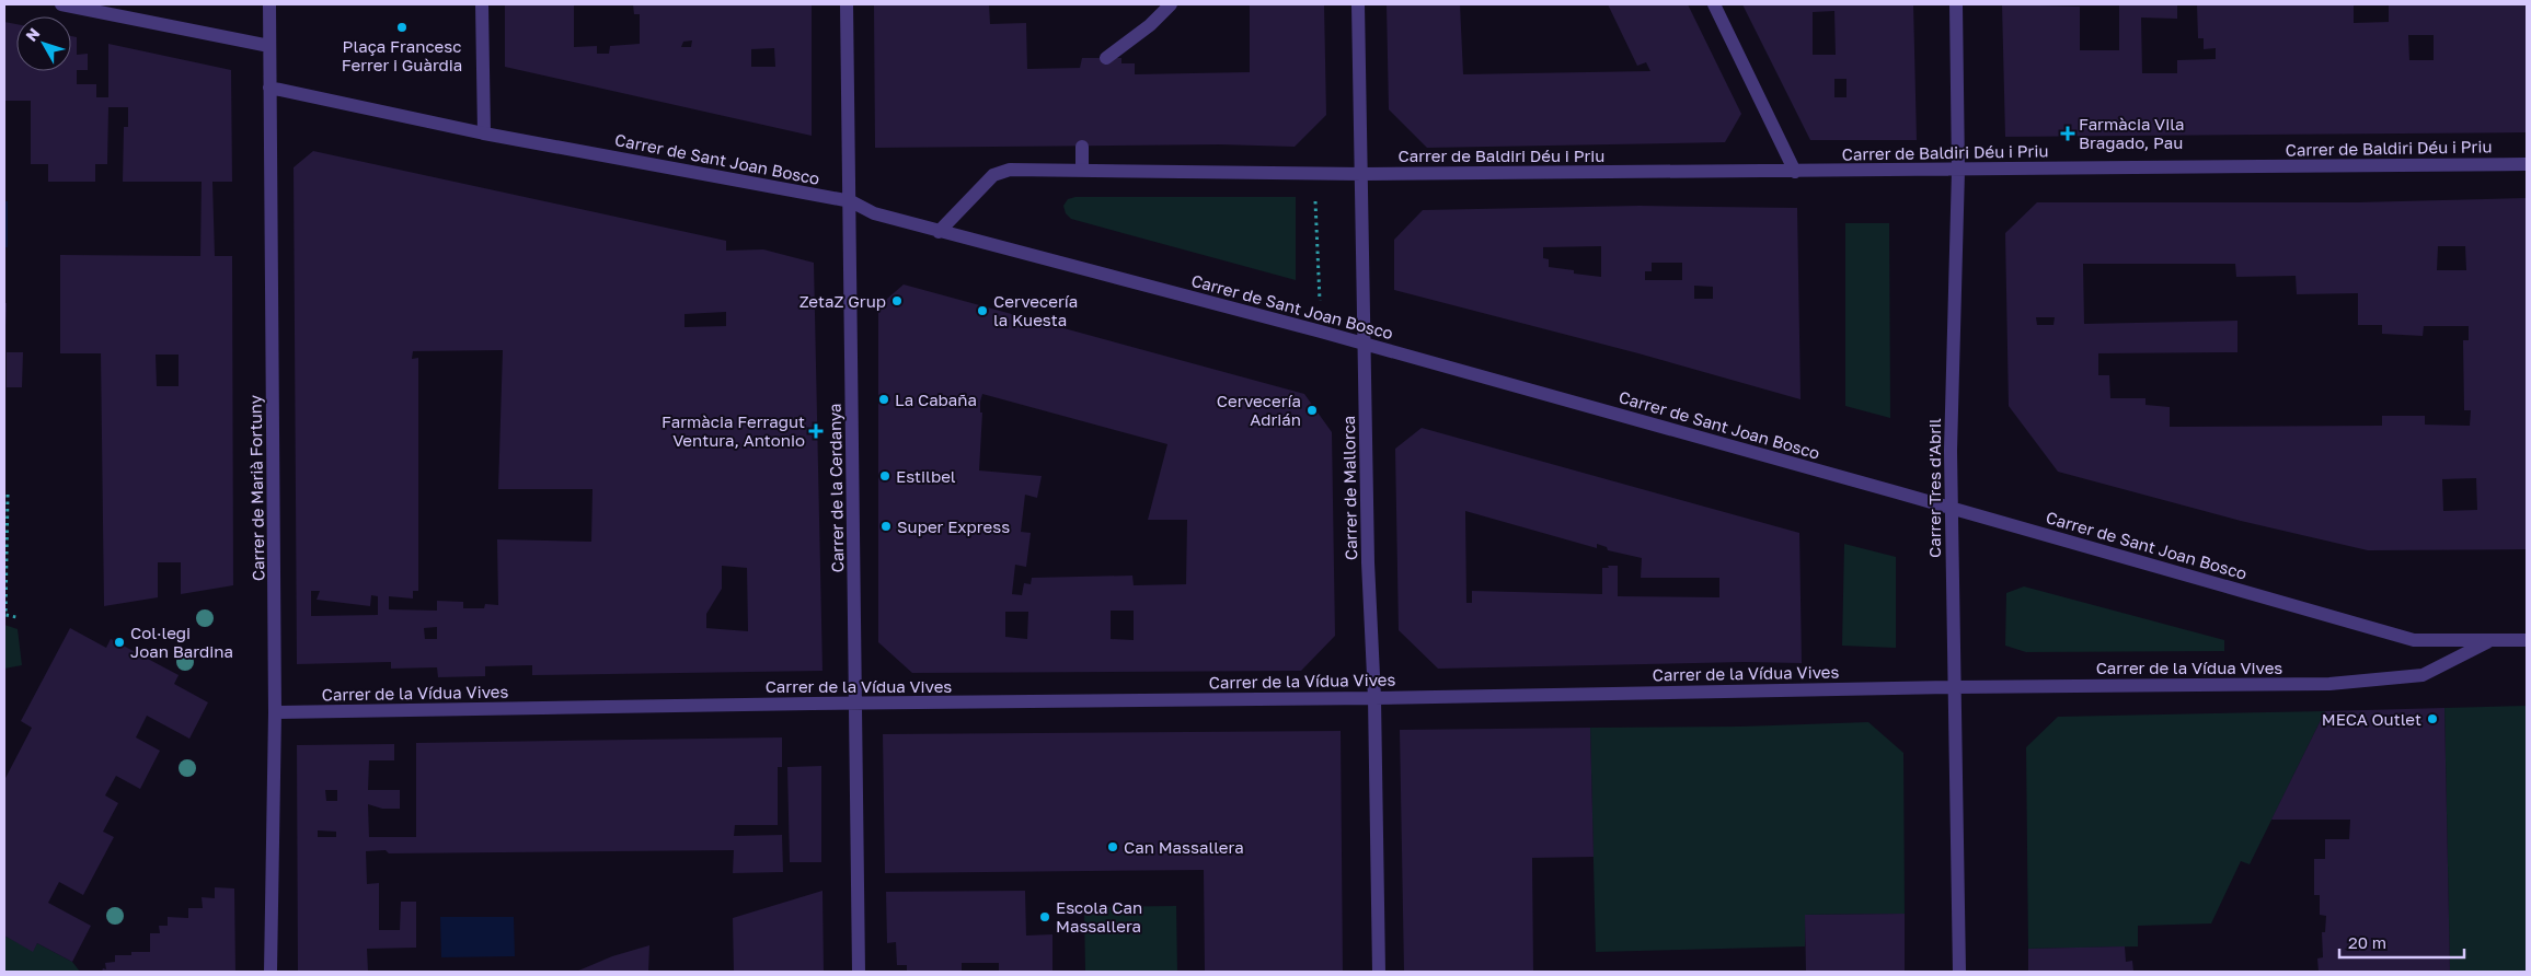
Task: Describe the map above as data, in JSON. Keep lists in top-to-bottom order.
{
  "streets": {
    "street": [
      "Carrer de Baldiri Déu i Priu",
      "Carrer de Sant Joan Bosco",
      "Carrer de Marià Fortuny",
      "Carrer de la Cerdanya",
      "Carrer de Mallorca",
      "Carrer Tres d'Abril",
      "Carrer de la Vídua Vives"
    ]
  },
  "crossings": [
    ["Carrer de Baldiri Déu i Priu", "Carrer de Mallorca"],
    ["Carrer de Baldiri Déu i Priu", "Carrer Tres d'Abril"],
    ["Carrer de Sant Joan Bosco", "Carrer de la Cerdanya"],
    ["Carrer de Sant Joan Bosco", "Carrer de Mallorca"],
    ["Carrer de Sant Joan Bosco", "Carrer Tres d'Abril"],
    ["Carrer de Sant Joan Bosco", "Carrer de la Vídua Vives"],
    ["Carrer de Marià Fortuny", "Carrer de la Vídua Vives"],
    ["Carrer de la Cerdanya", "Carrer de la Vídua Vives"],
    ["Carrer de Mallorca", "Carrer de la Vídua Vives"],
    ["Carrer Tres d'Abril", "Carrer de la Vídua Vives"]
  ],
  "places": {
    "other": [
      "Plaça Francesc Ferrer i Guàrdia",
      "ZetaZ Grup",
      "Cervecería la Kuesta",
      "La Cabaña",
      "Cervecería Adrián",
      "Estilbel",
      "Super Express",
      "Col·legi Joan Bardina",
      "MECA Outlet",
      "Can Massallera",
      "Escola Can Massallera"
    ],
    "health": ["Farmàcia Vila Bragado, Pau", "Farmàcia Ferragut Ventura, Antonio"]
  },
  "scale_bar": "20 m",
  "north": "top left"
}
